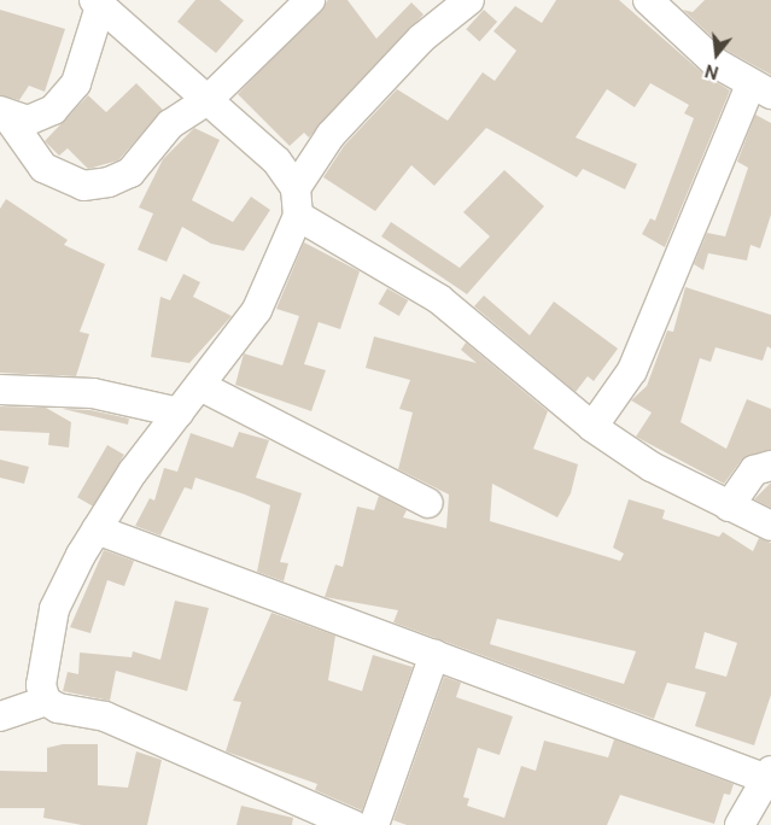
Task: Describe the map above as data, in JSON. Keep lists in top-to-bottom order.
{
  "north": "bottom"
}
